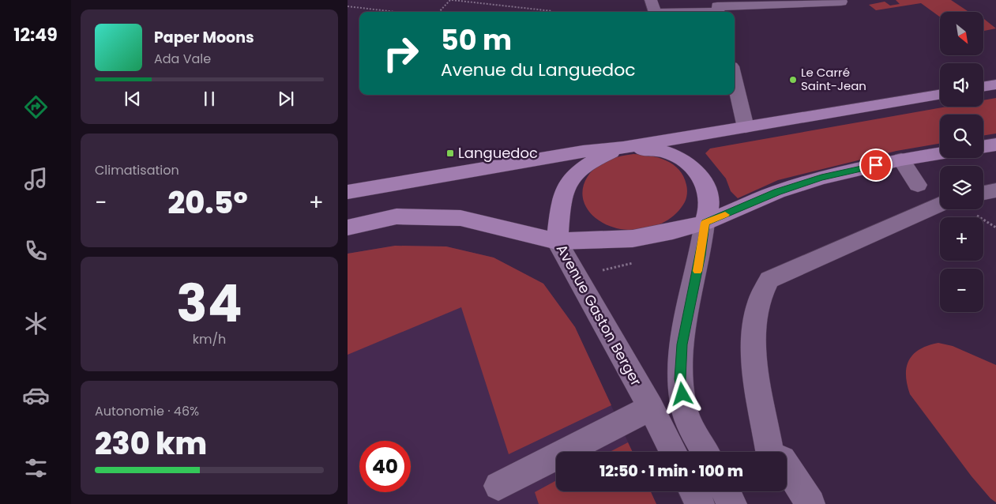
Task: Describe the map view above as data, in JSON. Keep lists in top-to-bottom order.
{
  "streets": {
    "main road": ["Avenue Gaston Berger"]
  },
  "places": {
    "other": ["Le Carré Saint-Jean"],
    "transit": ["Languedoc"]
  },
  "north": "bottom right",
  "page": {
    "tabs": "12:49",
    "map_buttons": ["+", "−"],
    "turn": ["50 m", "Avenue du Languedoc"],
    "song": ["Paper Moons", "Ada Vale"],
    "tile": [
      "Climatisation",
      ["34", "km/h"],
      ["Autonomie · 46%", "230 km"]
    ],
    "heat": ["−", "20.5°", "+"],
    "limit": "40",
    "trip": "12:50 · 1 min · 100 m"
  }
}
